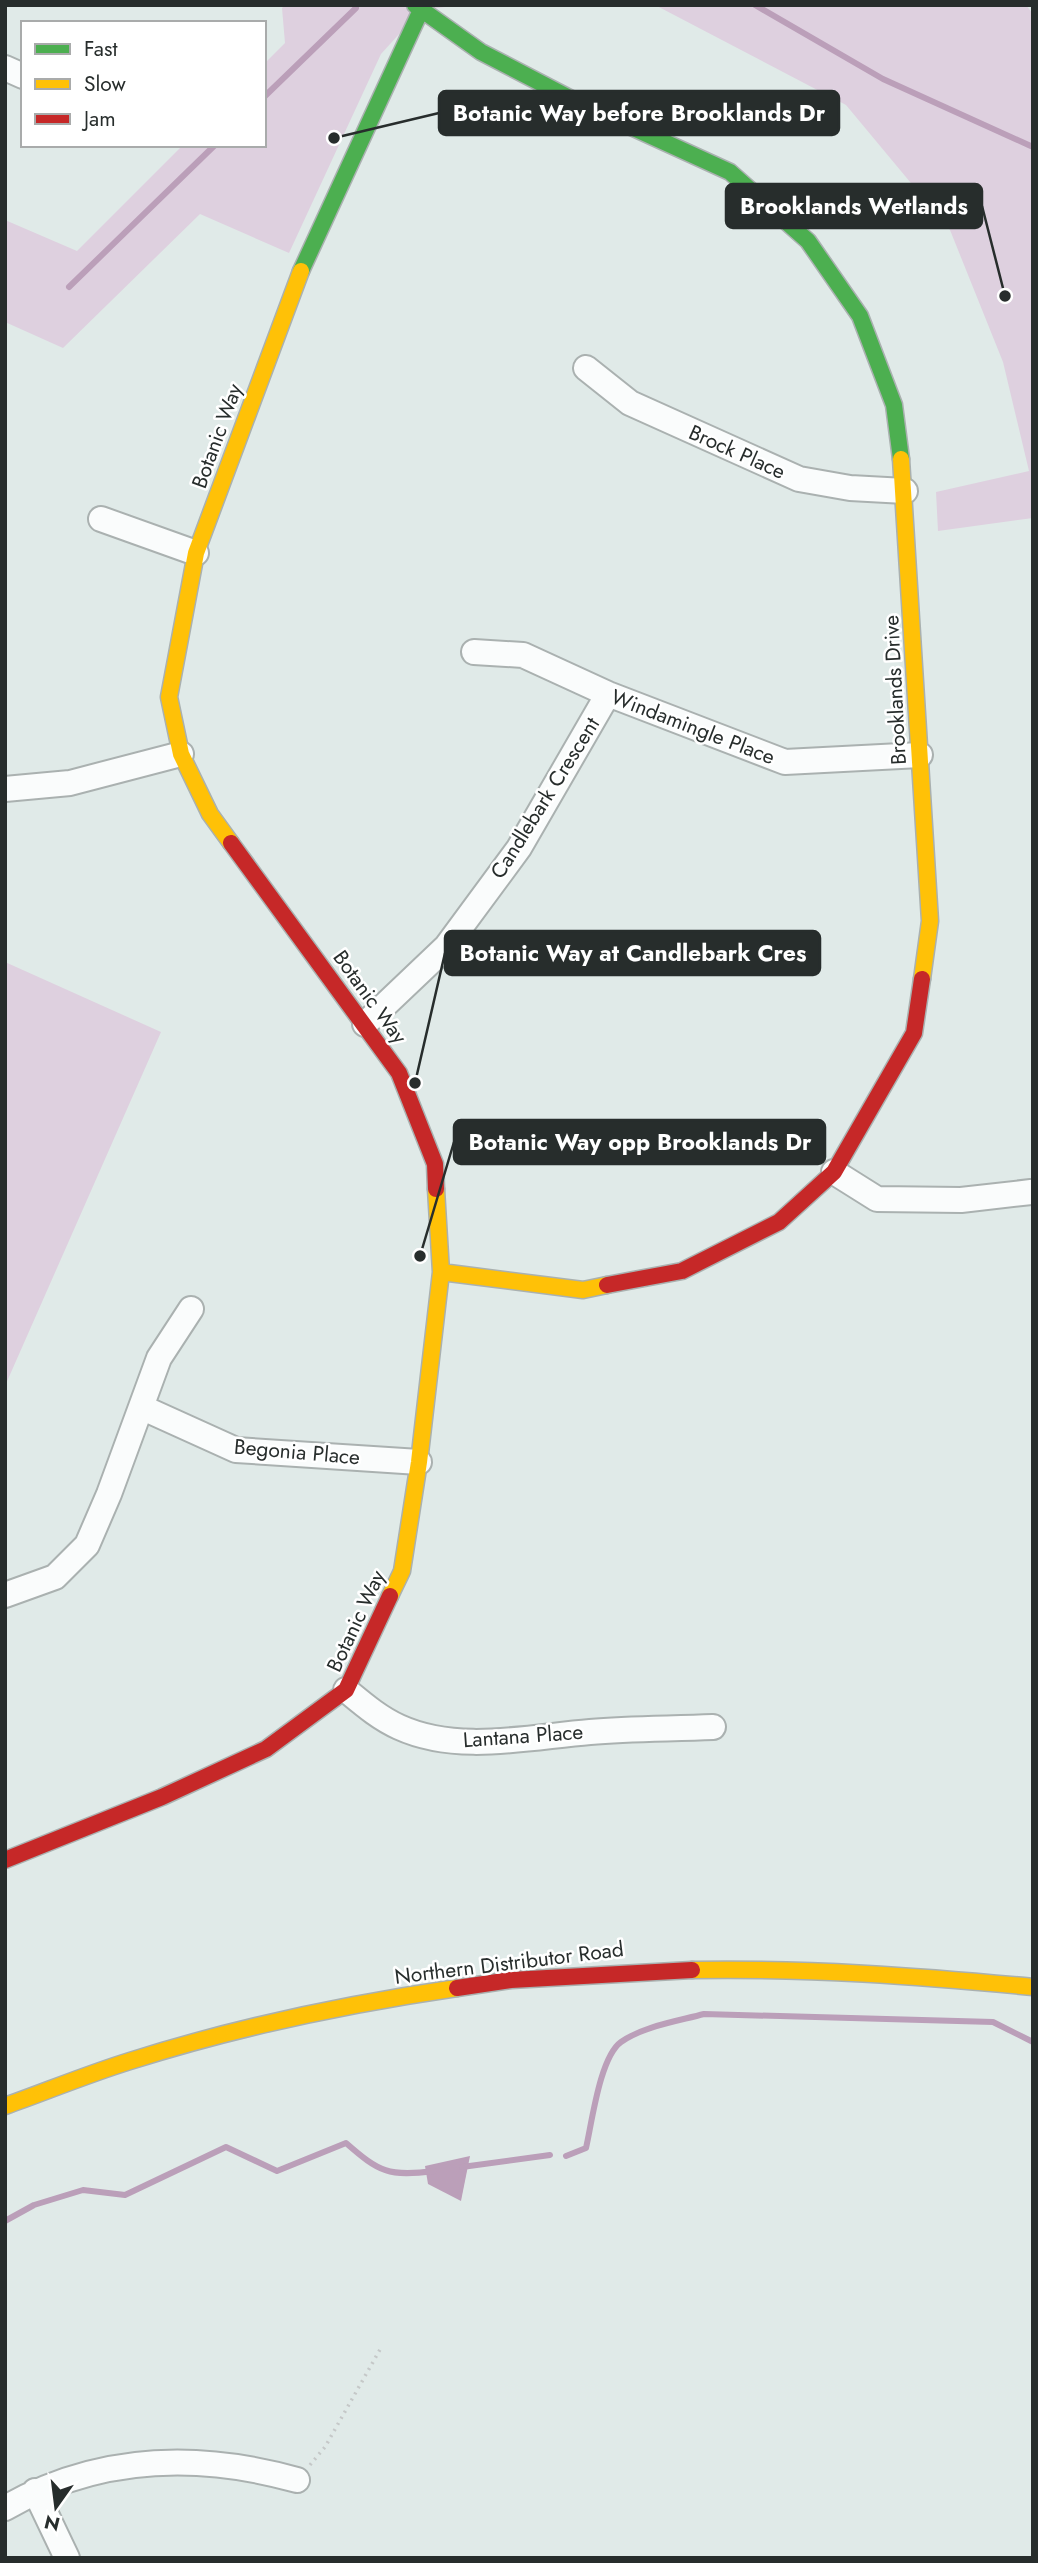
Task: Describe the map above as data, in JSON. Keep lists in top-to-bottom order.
{
  "streets": {
    "street": [
      "Botanic Way",
      "Brock Place",
      "Brooklands Drive",
      "Windamingle Place",
      "Candlebark Crescent",
      "Begonia Place",
      "Lantana Place",
      "Northern Distributor Road"
    ]
  },
  "crossings": [
    ["Botanic Way", "Brooklands Drive"],
    ["Botanic Way", "Candlebark Crescent"],
    ["Botanic Way", "Begonia Place"],
    ["Botanic Way", "Lantana Place"],
    ["Brock Place", "Brooklands Drive"],
    ["Brooklands Drive", "Windamingle Place"],
    ["Windamingle Place", "Candlebark Crescent"]
  ],
  "places": [
    "Botanic Way before Brooklands Dr",
    "Brooklands Wetlands",
    "Botanic Way at Candlebark Cres",
    "Botanic Way opp Brooklands Dr"
  ],
  "legend": ["Fast", "Slow", "Jam"],
  "north": "bottom"
}
